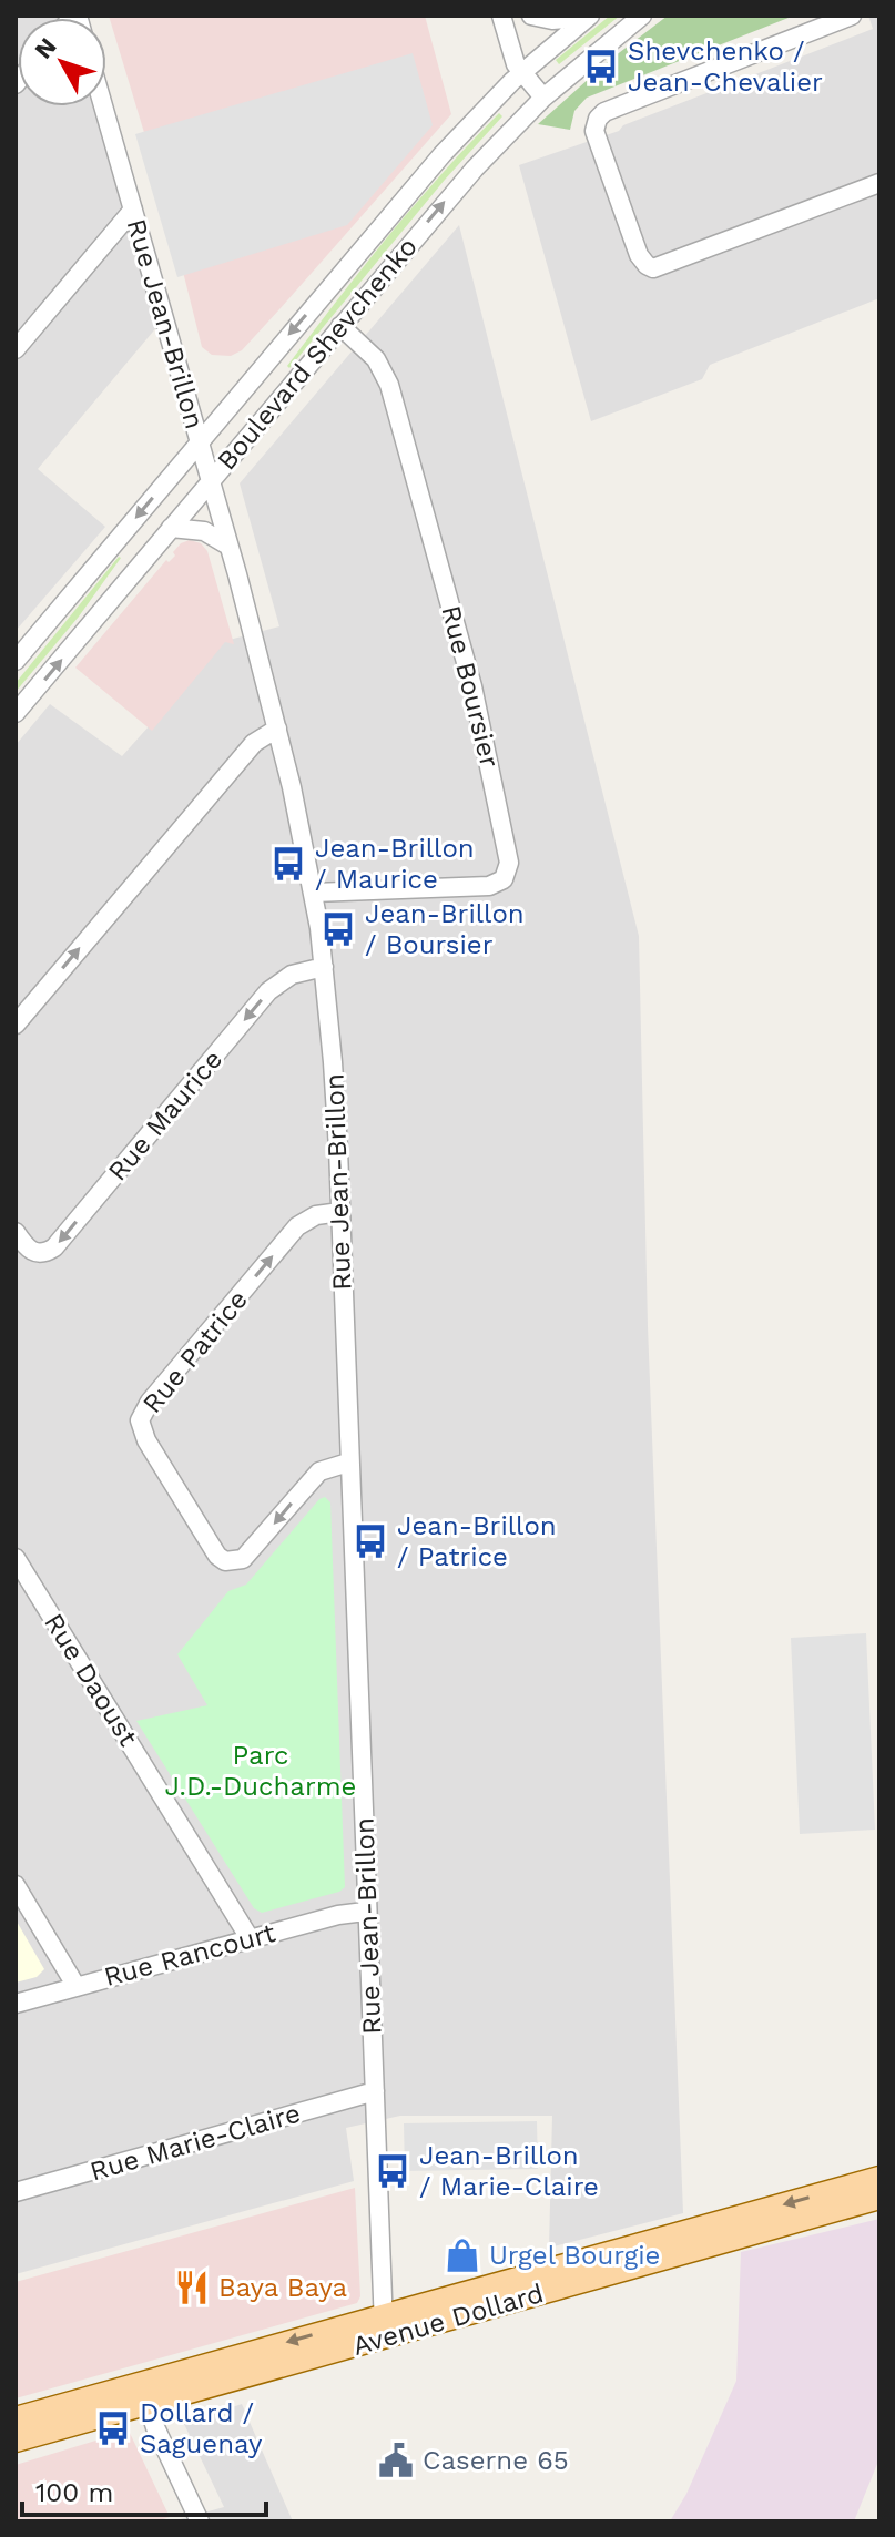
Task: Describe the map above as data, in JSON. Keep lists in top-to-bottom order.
{
  "streets": {
    "main road": ["Avenue Dollard"],
    "street": [
      "Rue Jean-Brillon",
      "Boulevard Shevchenko",
      "Rue Boursier",
      "Rue Maurice",
      "Rue Patrice",
      "Rue Daoust",
      "Rue Rancourt",
      "Rue Marie-Claire"
    ]
  },
  "crossings": [
    ["Rue Jean-Brillon", "Boulevard Shevchenko"],
    ["Rue Jean-Brillon", "Rue Boursier"],
    ["Rue Jean-Brillon", "Rue Maurice"],
    ["Rue Jean-Brillon", "Rue Patrice"],
    ["Rue Jean-Brillon", "Rue Rancourt"],
    ["Rue Jean-Brillon", "Rue Marie-Claire"],
    ["Rue Jean-Brillon", "Avenue Dollard"],
    ["Boulevard Shevchenko", "Rue Boursier"],
    ["Rue Daoust", "Rue Rancourt"]
  ],
  "one_way": ["Rue Maurice"],
  "parks": ["Parc J.D.-Ducharme"],
  "places": {
    "bus stop": [
      "Shevchenko / Jean-Chevalier",
      "Jean-Brillon / Maurice",
      "Jean-Brillon / Boursier",
      "Jean-Brillon / Patrice",
      "Jean-Brillon / Marie-Claire",
      "Dollard / Saguenay"
    ],
    "shop": ["Urgel Bourgie"],
    "restaurant": ["Baya Baya"],
    "public building": ["Caserne 65"]
  },
  "scale_bar": "100 m",
  "north": "top left"
}
